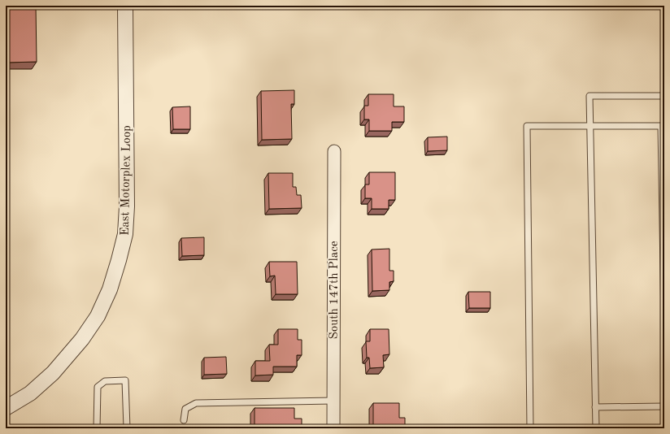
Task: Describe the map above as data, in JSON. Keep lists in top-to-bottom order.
{
  "streets": {
    "street": ["East Motorplex Loop", "South 147th Place"]
  }
}
